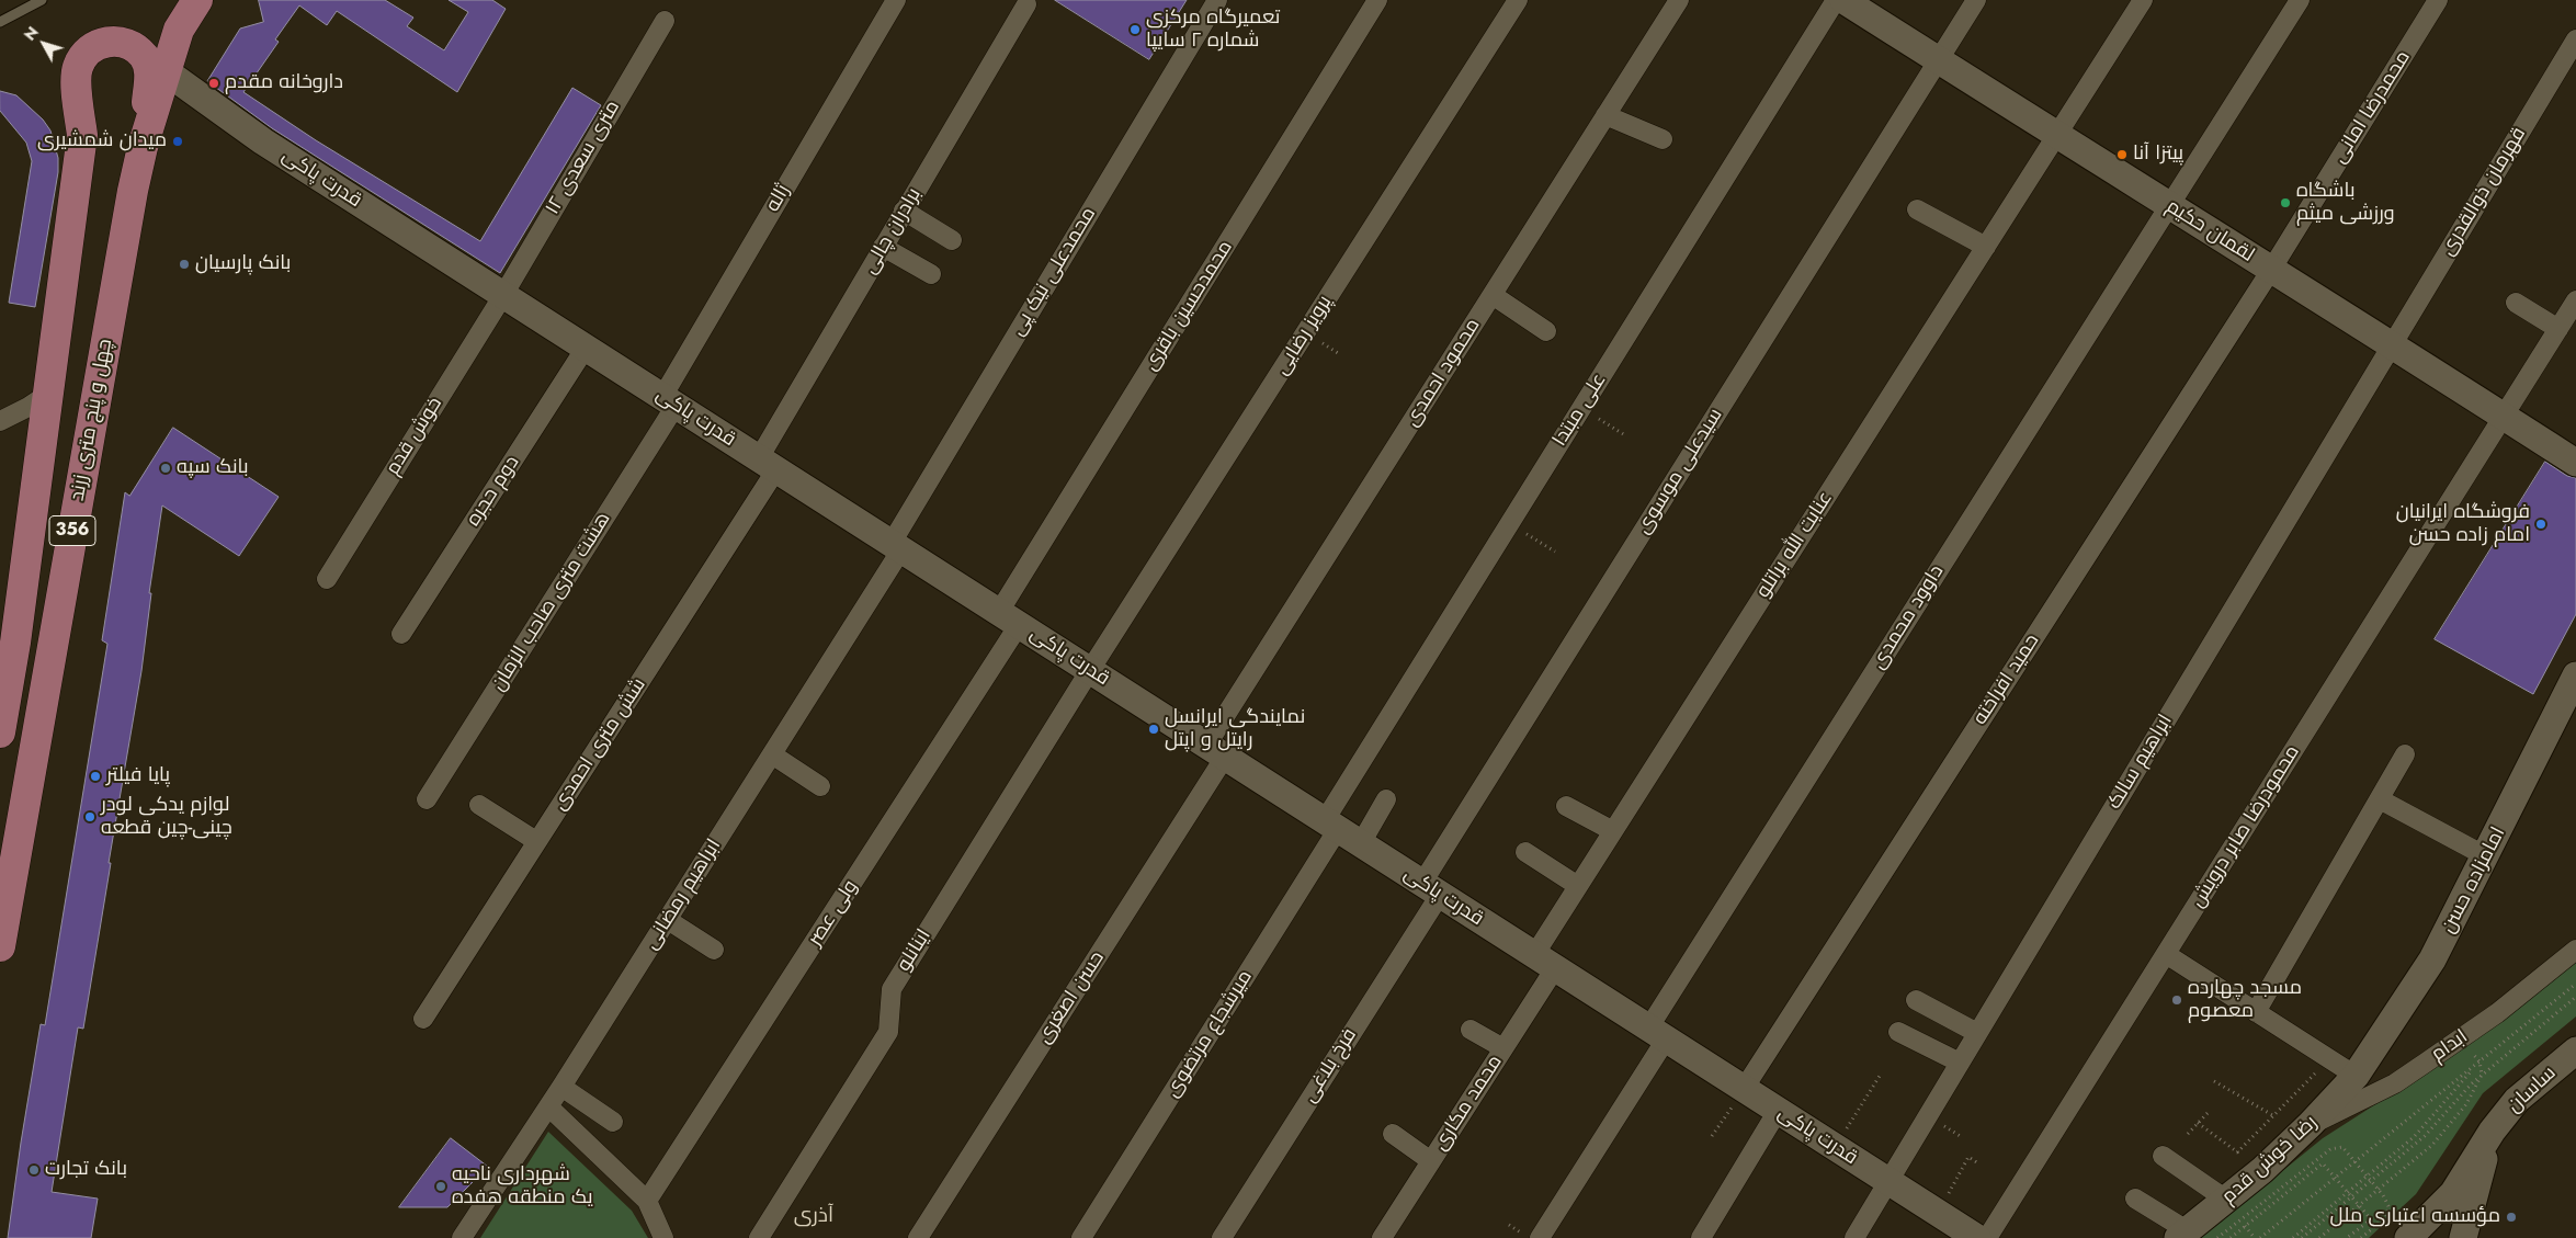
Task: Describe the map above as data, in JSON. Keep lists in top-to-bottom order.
{
  "streets": {
    "main road": ["چهل و پنج متری زرند", "356"],
    "street": [
      "محمدرضا امانی",
      "۱۲ متری سعدی",
      "قدرت پاکی",
      "قهرمان ذوالقدری",
      "ژاله",
      "برادران چالی",
      "لقمان حکیم",
      "محمدعلی نیک پی",
      "محمدحسین باقری",
      "پرویز رضایی",
      "محمود احمدی",
      "علی مبتدا",
      "خوش قدم",
      "سیدعلی موسوی",
      "دوم حجره",
      "عنایت الله براتلو",
      "هشت متری صاحب الزمان",
      "داوود محمدی",
      "حمید افراخته",
      "شش متری احمدی",
      "ابراهیم سالک",
      "محمودرضا صابر درویش",
      "امامزاده حسن",
      "ابراهیم رمضانی",
      "ولی عصر",
      "اینانلو",
      "حسن اصغری",
      "میرشجاع مرتضوی",
      "ابدام",
      "فرخ بلاغی",
      "ساسان",
      "محمد مکاری",
      "رضا خوش قدم"
    ]
  },
  "crossings": [
    ["محمدرضا امانی", "لقمان حکیم"],
    ["محمدرضا امانی", "حمید افراخته"],
    ["۱۲ متری سعدی", "قدرت پاکی"],
    ["۱۲ متری سعدی", "خوش قدم"],
    ["قدرت پاکی", "ژاله"],
    ["قدرت پاکی", "برادران چالی"],
    ["قدرت پاکی", "محمدعلی نیک پی"],
    ["قدرت پاکی", "محمدحسین باقری"],
    ["قدرت پاکی", "پرویز رضایی"],
    ["قدرت پاکی", "محمود احمدی"],
    ["قدرت پاکی", "علی مبتدا"],
    ["قدرت پاکی", "چهل و پنج متری زرند"],
    ["قدرت پاکی", "خوش قدم"],
    ["قدرت پاکی", "سیدعلی موسوی"],
    ["قدرت پاکی", "دوم حجره"],
    ["قدرت پاکی", "عنایت الله براتلو"],
    ["قدرت پاکی", "هشت متری صاحب الزمان"],
    ["قدرت پاکی", "داوود محمدی"],
    ["قدرت پاکی", "حمید افراخته"],
    ["قدرت پاکی", "شش متری احمدی"],
    ["قدرت پاکی", "ابراهیم سالک"],
    ["قدرت پاکی", "ابراهیم رمضانی"],
    ["قدرت پاکی", "ولی عصر"],
    ["قدرت پاکی", "اینانلو"],
    ["قدرت پاکی", "حسن اصغری"],
    ["قدرت پاکی", "میرشجاع مرتضوی"],
    ["قدرت پاکی", "فرخ بلاغی"],
    ["قدرت پاکی", "محمد مکاری"],
    ["قهرمان ذوالقدری", "لقمان حکیم"],
    ["قهرمان ذوالقدری", "ابراهیم سالک"],
    ["ژاله", "هشت متری صاحب الزمان"],
    ["برادران چالی", "شش متری احمدی"],
    ["لقمان حکیم", "سیدعلی موسوی"],
    ["لقمان حکیم", "عنایت الله براتلو"],
    ["لقمان حکیم", "داوود محمدی"],
    ["لقمان حکیم", "حمید افراخته"],
    ["لقمان حکیم", "ابراهیم سالک"],
    ["لقمان حکیم", "محمودرضا صابر درویش"],
    ["محمدعلی نیک پی", "ابراهیم رمضانی"],
    ["محمدحسین باقری", "ولی عصر"],
    ["پرویز رضایی", "اینانلو"],
    ["محمود احمدی", "حسن اصغری"],
    ["علی مبتدا", "میرشجاع مرتضوی"],
    ["چهل و پنج متری زرند", "356"],
    ["سیدعلی موسوی", "فرخ بلاغی"],
    ["عنایت الله براتلو", "محمد مکاری"],
    ["امامزاده حسن", "رضا خوش قدم"],
    ["ابدام", "رضا خوش قدم"]
  ],
  "districts": ["آذری"],
  "places": [
    "تعمیرگاه مرکزی شماره ۲ سایپا",
    "داروخانه مقدم",
    "میدان شمشیری",
    "پیتزا آنا",
    "باشگاه ورزشی میثم",
    "بانک پارسیان",
    "بانک سپه",
    "فروشگاه ایرانیان امام زاده حسن",
    "نمایندگی ایرانسل رایتل و اپتل",
    "پایا فیلتر",
    "لوازم یدکی لودر چینی-چین قطعه",
    "مسجد چهارده معصوم",
    "بانک تجارت",
    "شهرداری ناحیه یک منطقه هفده",
    "مؤسسه اعتباری ملل"
  ],
  "north": "top left"
}
